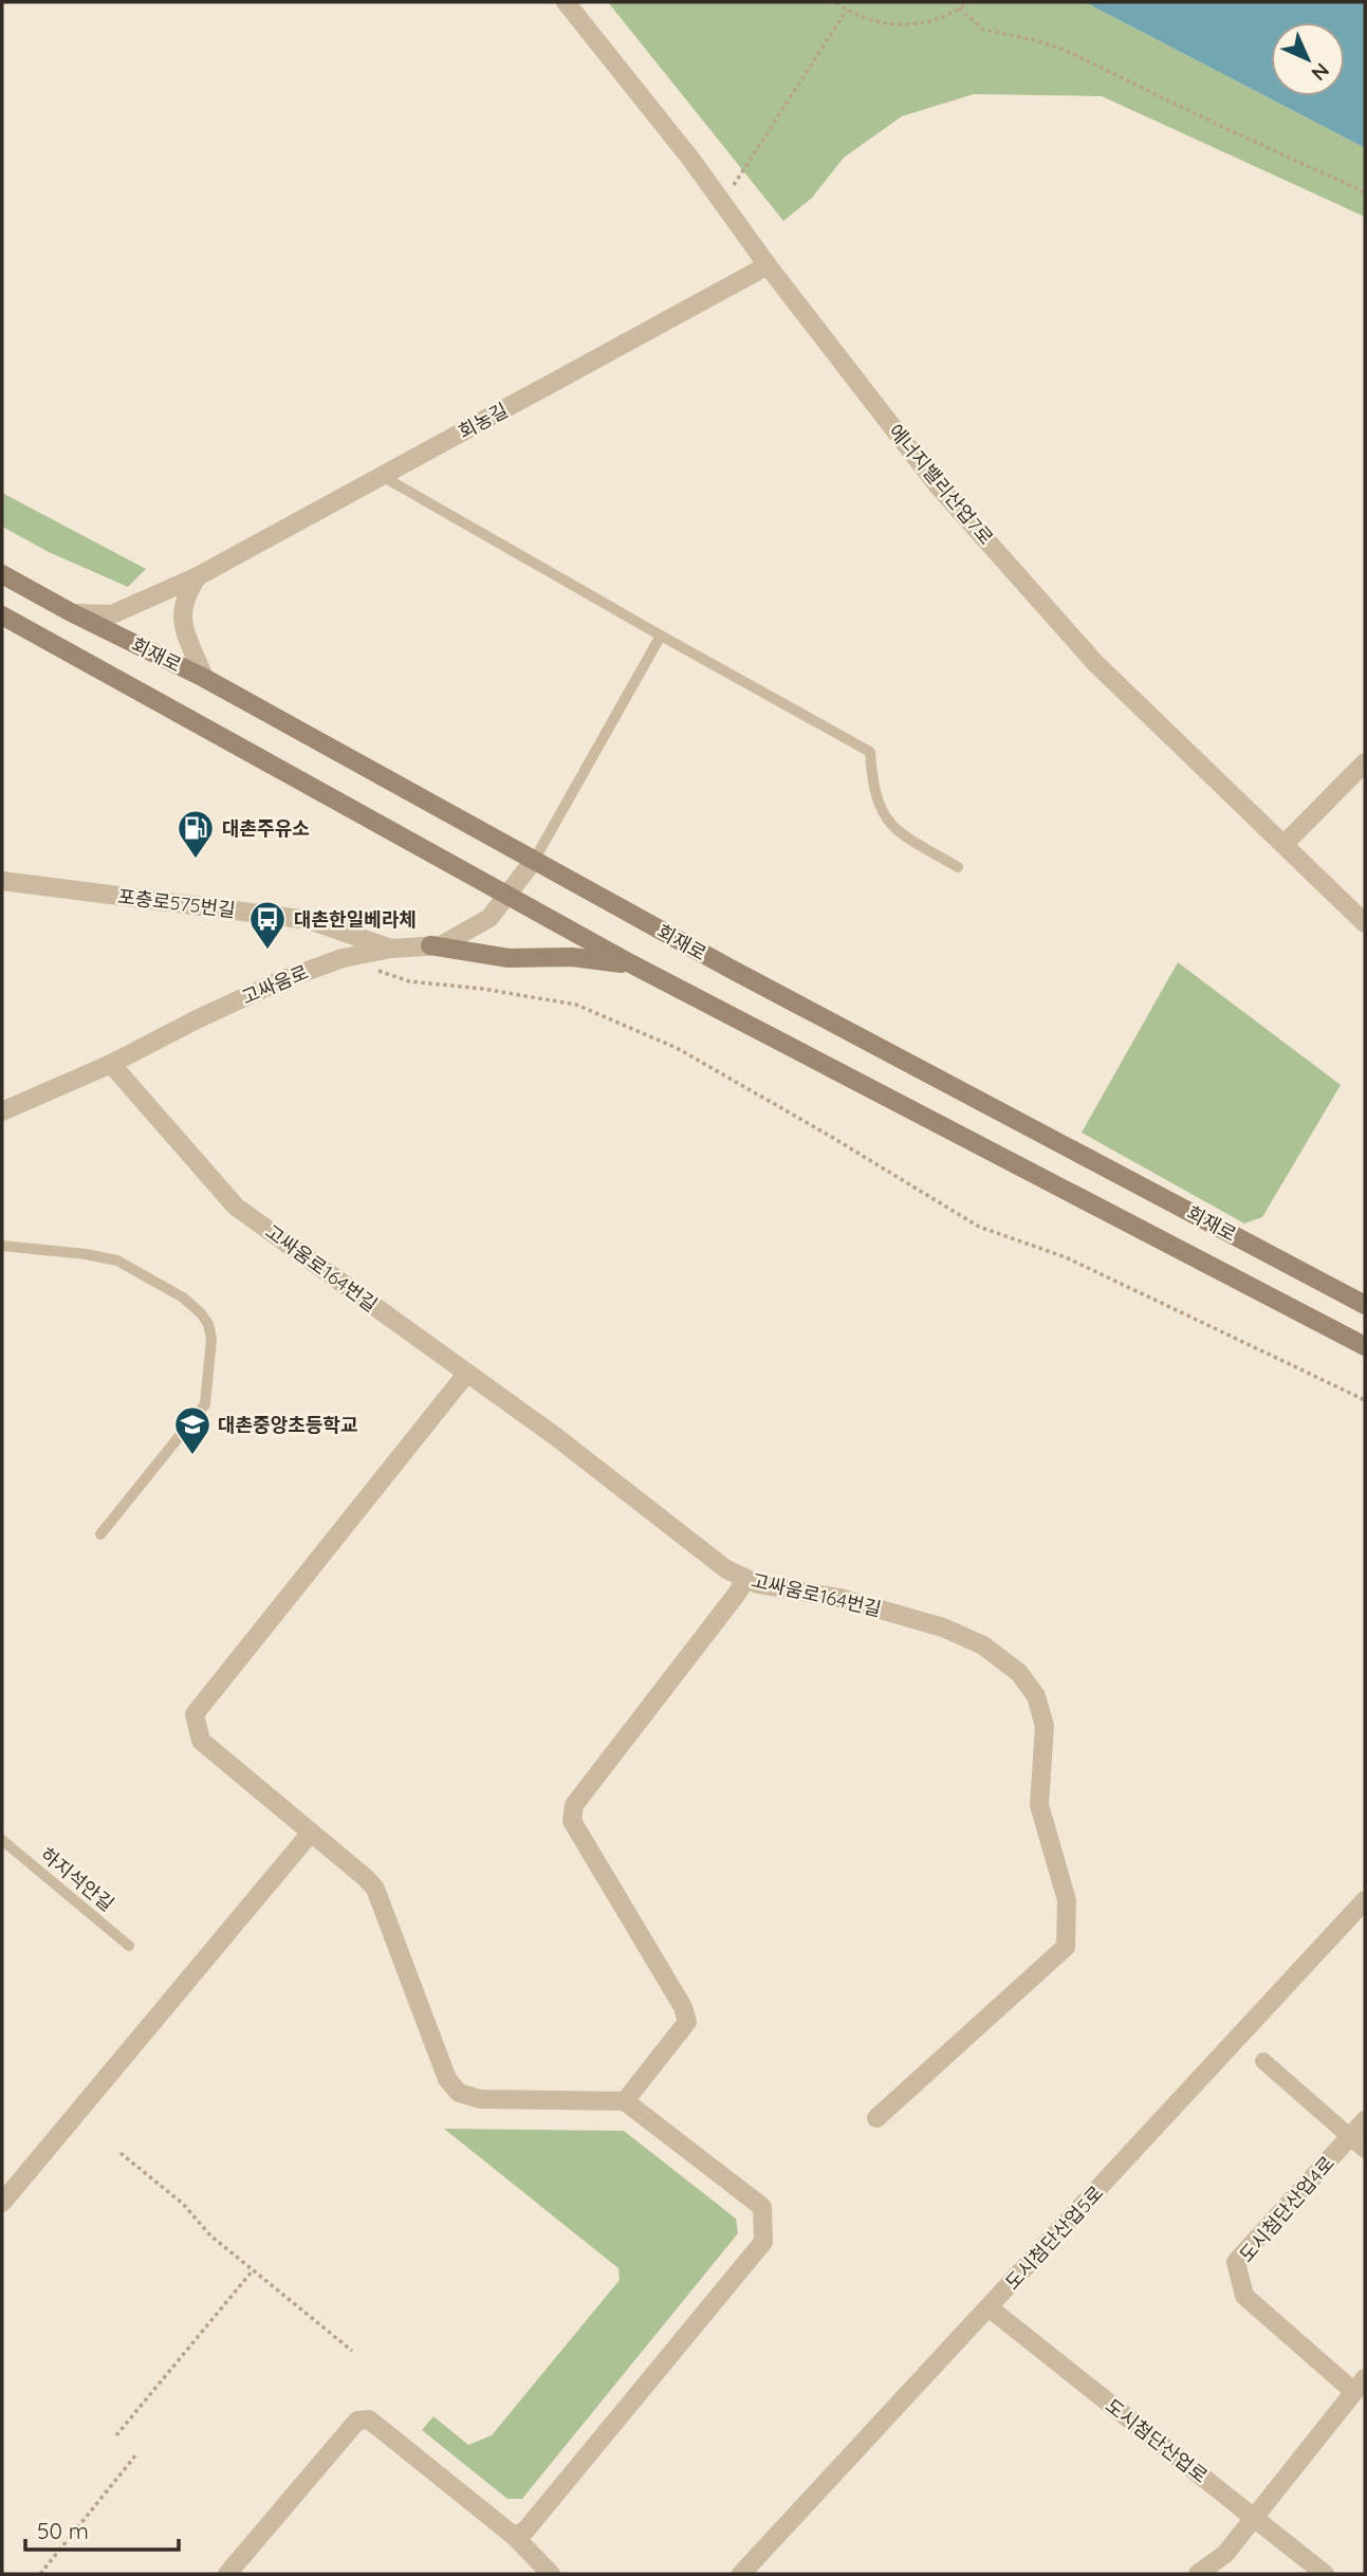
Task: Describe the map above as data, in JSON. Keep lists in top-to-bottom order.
{
  "streets": {
    "main road": ["회재로"],
    "street": [
      "회농길",
      "에너지밸리산업7로",
      "포충로575번길",
      "고싸움로",
      "고싸움로164번길",
      "도시첨단산업4로",
      "도시첨단산업5로",
      "도시첨단산업로"
    ],
    "lane": ["하지석안길"]
  },
  "crossings": [
    ["회농길", "에너지밸리산업7로"],
    ["회농길", "회재로"],
    ["회재로", "고싸움로"],
    ["포충로575번길", "고싸움로"],
    ["고싸움로", "고싸움로164번길"],
    ["도시첨단산업4로", "도시첨단산업로"],
    ["도시첨단산업5로", "도시첨단산업로"]
  ],
  "places": {
    "fuel station": ["대촌주유소"],
    "bus stop": ["대촌한일베라체"],
    "school or university": ["대촌중앙초등학교"]
  },
  "scale_bar": "50 m",
  "north": "bottom right"
}
